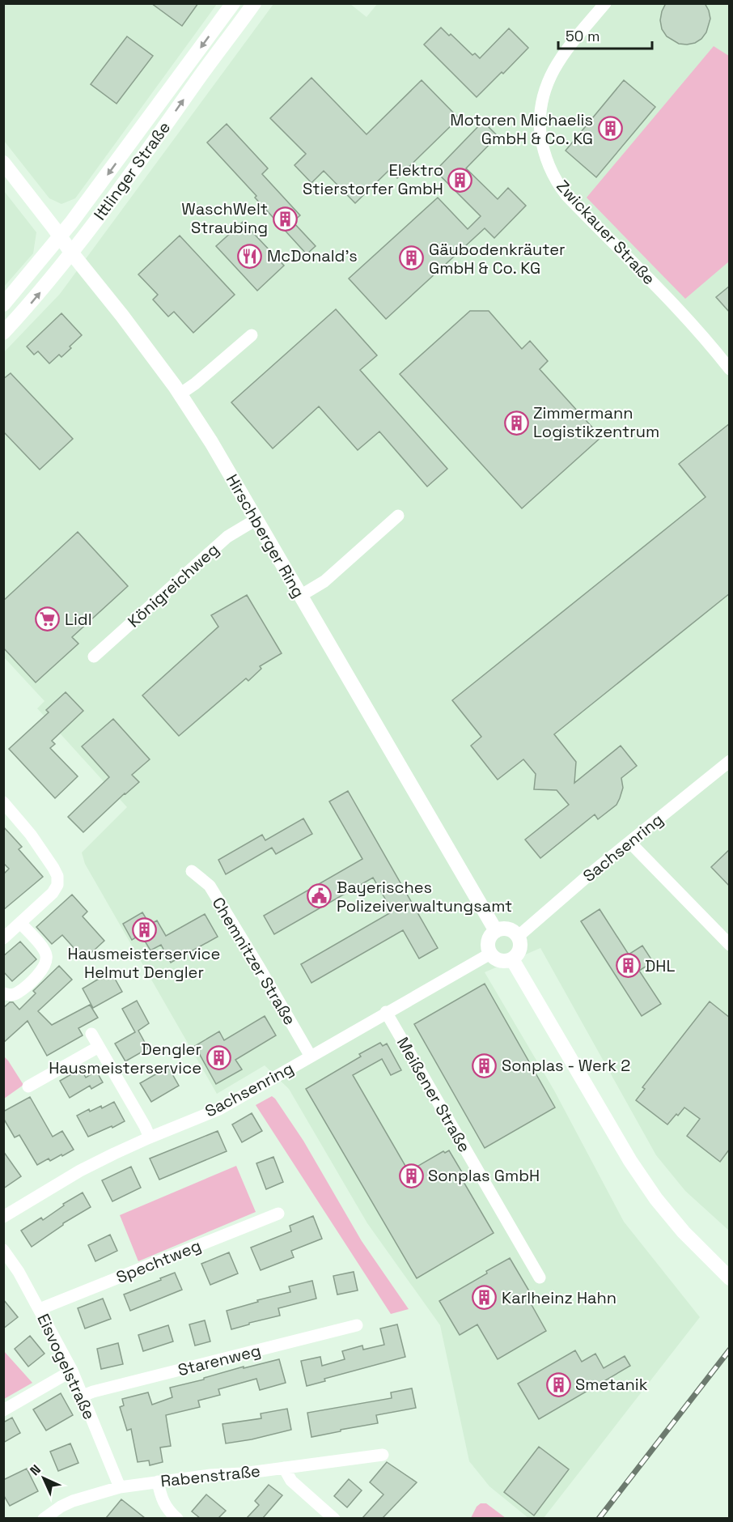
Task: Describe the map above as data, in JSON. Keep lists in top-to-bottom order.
{
  "streets": {
    "street": [
      "Ittlinger Straße",
      "Zwickauer Straße",
      "Hirschberger Ring",
      "Königreichweg",
      "Sachsenring",
      "Chemnitzer Straße",
      "Meißener Straße",
      "Spechtweg",
      "Starenweg",
      "Eisvogelstraße",
      "Rabenstraße"
    ]
  },
  "crossings": [
    ["Ittlinger Straße", "Hirschberger Ring"],
    ["Hirschberger Ring", "Königreichweg"],
    ["Hirschberger Ring", "Sachsenring"],
    ["Sachsenring", "Chemnitzer Straße"],
    ["Sachsenring", "Meißener Straße"],
    ["Spechtweg", "Eisvogelstraße"],
    ["Starenweg", "Eisvogelstraße"],
    ["Eisvogelstraße", "Rabenstraße"]
  ],
  "places": {
    "building": [
      "Motoren Michaelis GmbH & Co. KG",
      "Elektro Stierstorfer GmbH",
      "WaschWelt Straubing",
      "Gäubodenkräuter GmbH & Co. KG",
      "Zimmermann Logistikzentrum",
      "Hausmeisterservice Helmut Dengler",
      "DHL",
      "Dengler Hausmeisterservice",
      "Sonplas - Werk 2",
      "Sonplas GmbH",
      "Karlheinz Hahn",
      "Smetanik"
    ],
    "restaurant": ["McDonald's"],
    "supermarket": ["Lidl"],
    "public building": ["Bayerisches Polizeiverwaltungsamt"]
  },
  "scale_bar": "50 m",
  "north": "top left"
}
